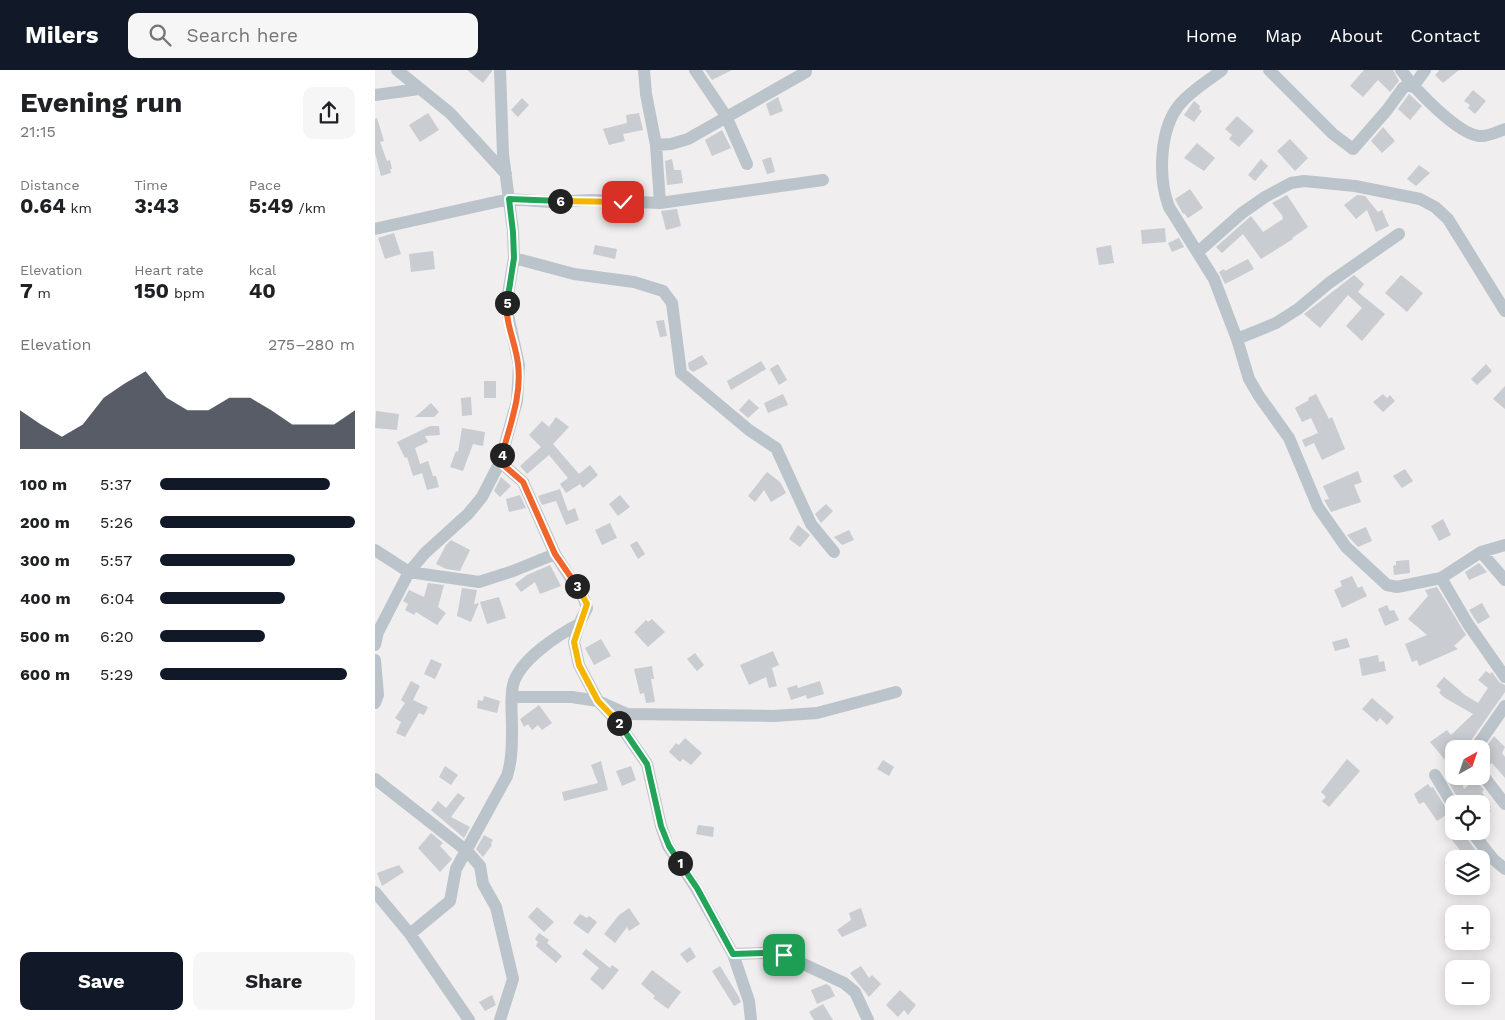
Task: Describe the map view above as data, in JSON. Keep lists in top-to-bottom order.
{
  "north": "top right",
  "page": {
    "header": "Milers",
    "search": "Search here",
    "nav": [
      "Home",
      "Map",
      "About",
      "Contact"
    ],
    "heading": ["Evening run", "21:15"],
    "stats": [
      ["Distance", "0.64 km"],
      ["Time", "3:43"],
      ["Pace", "5:49 /km"],
      ["Elevation", "7 m"],
      ["Heart rate", "150 bpm"],
      ["kcal", "40"]
    ],
    "pins": [
      "6",
      "5",
      "4",
      "3",
      "2",
      "1"
    ],
    "chart": ["Elevation", "275–280 m"],
    "list": [
      {
        "name": "100 m",
        "note": "5:37"
      },
      {
        "name": "200 m",
        "note": "5:26"
      },
      {
        "name": "300 m",
        "note": "5:57"
      },
      {
        "name": "400 m",
        "note": "6:04"
      },
      {
        "name": "500 m",
        "note": "6:20"
      },
      {
        "name": "600 m",
        "note": "5:29"
      }
    ],
    "map_buttons": ["+", "−"],
    "buttons": ["Save", "Share"]
  }
}
